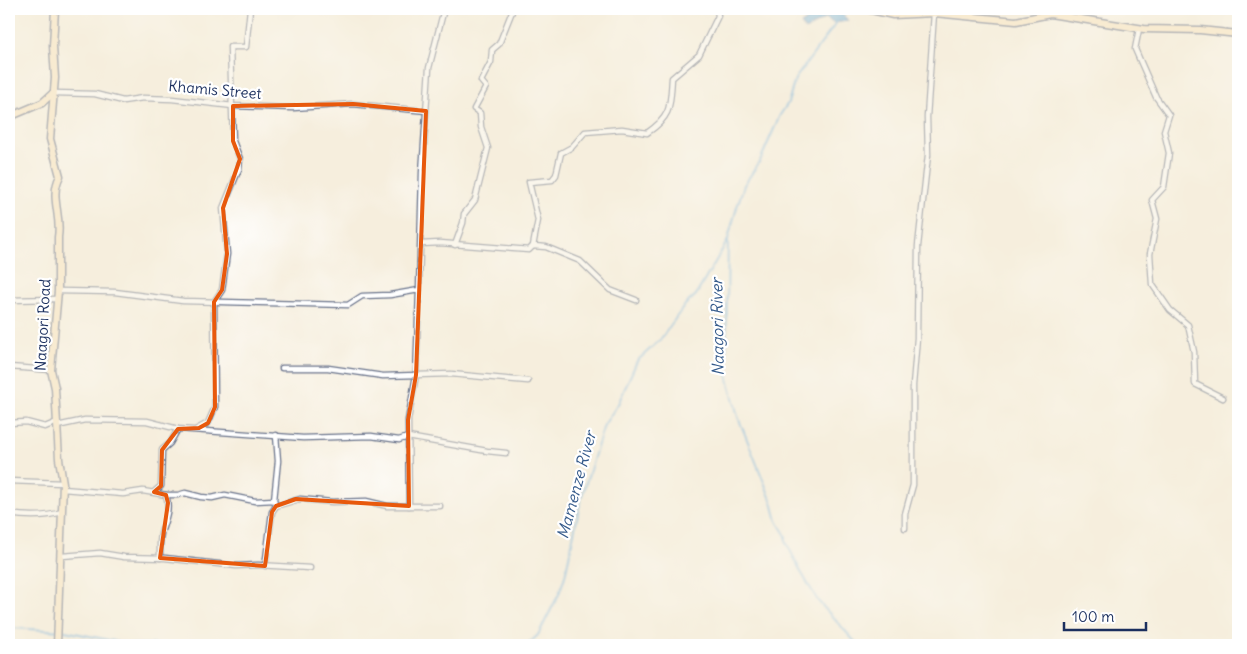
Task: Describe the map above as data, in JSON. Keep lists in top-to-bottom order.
{
  "streets": {
    "street": ["Khamis Street", "Naagori Road"]
  },
  "crossings": [
    ["Khamis Street", "Naagori Road"]
  ],
  "water": ["Naagori River", "Mamenze River"],
  "scale_bar": "100 m"
}
